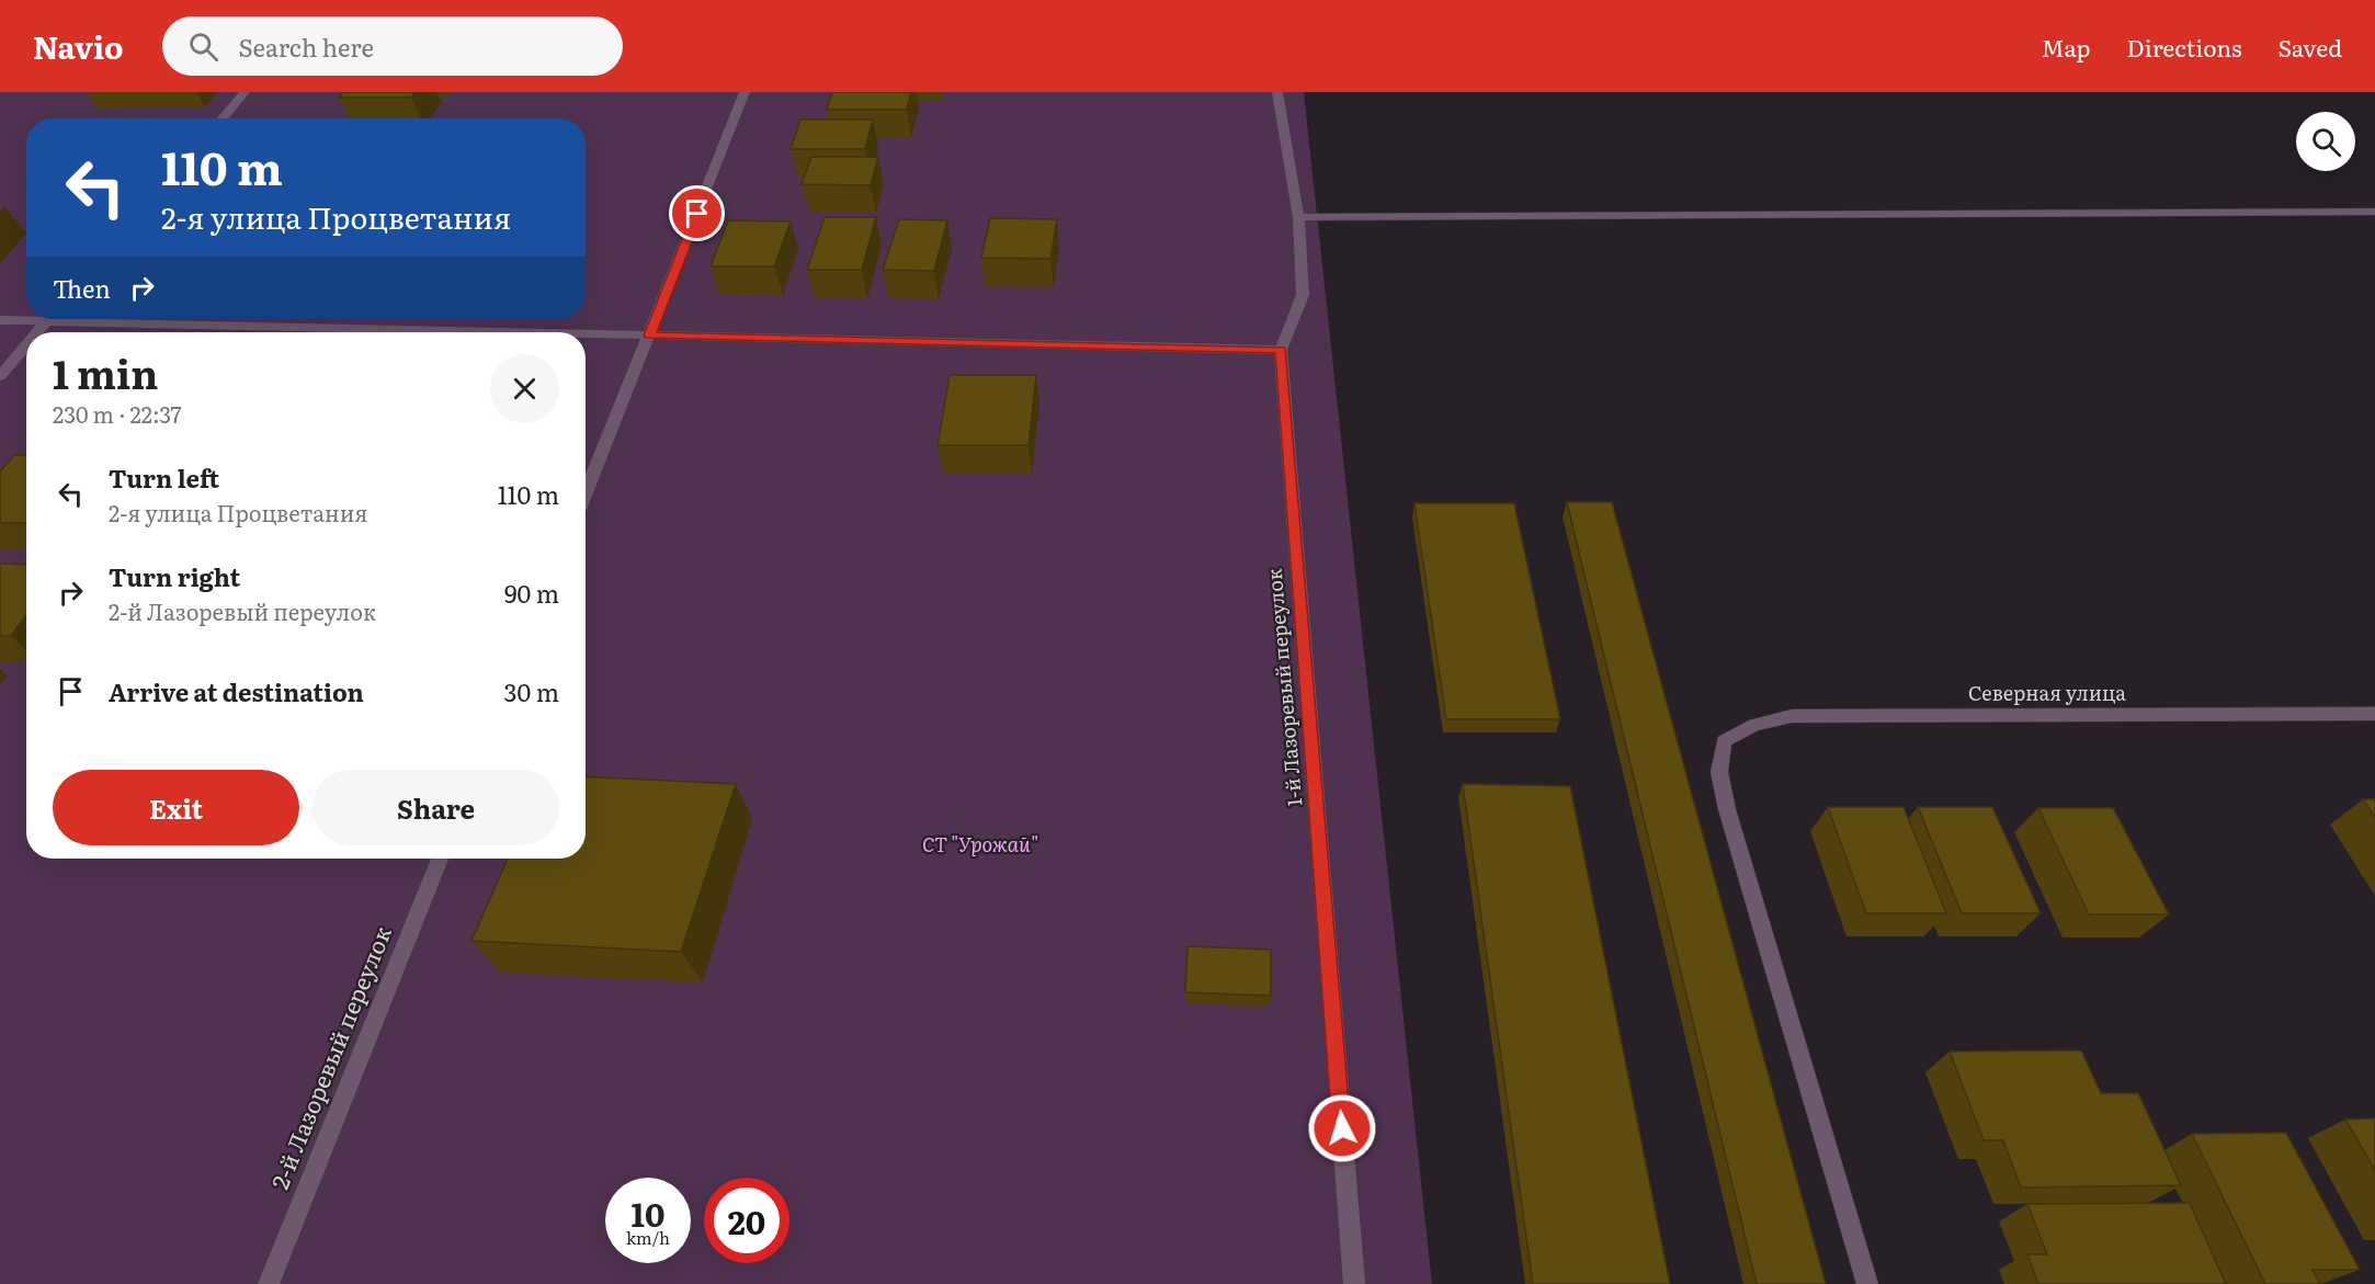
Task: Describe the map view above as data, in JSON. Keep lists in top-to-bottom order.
{
  "streets": {
    "street": ["1-й Лазоревый переулок", "Северная улица", "2-й Лазоревый переулок"]
  },
  "parks": ["СТ \"Урожай\""],
  "page": {
    "header": "Navio",
    "search": "Search here",
    "nav": ["Map", "Directions", "Saved"],
    "turn": ["110 m", "2-я улица Процветания"],
    "then": "Then",
    "heading": ["1 min", "230 m · 22:37"],
    "list": [
      {
        "name": "Turn left",
        "note": "2-я улица Процветания",
        "value": "110 m"
      },
      {
        "name": "Turn right",
        "note": "2-й Лазоревый переулок",
        "value": "90 m"
      },
      {
        "name": "Arrive at destination",
        "value": "30 m"
      }
    ],
    "buttons": ["Exit", "Share"],
    "speed": "10 km/h",
    "limit": "20"
  }
}
